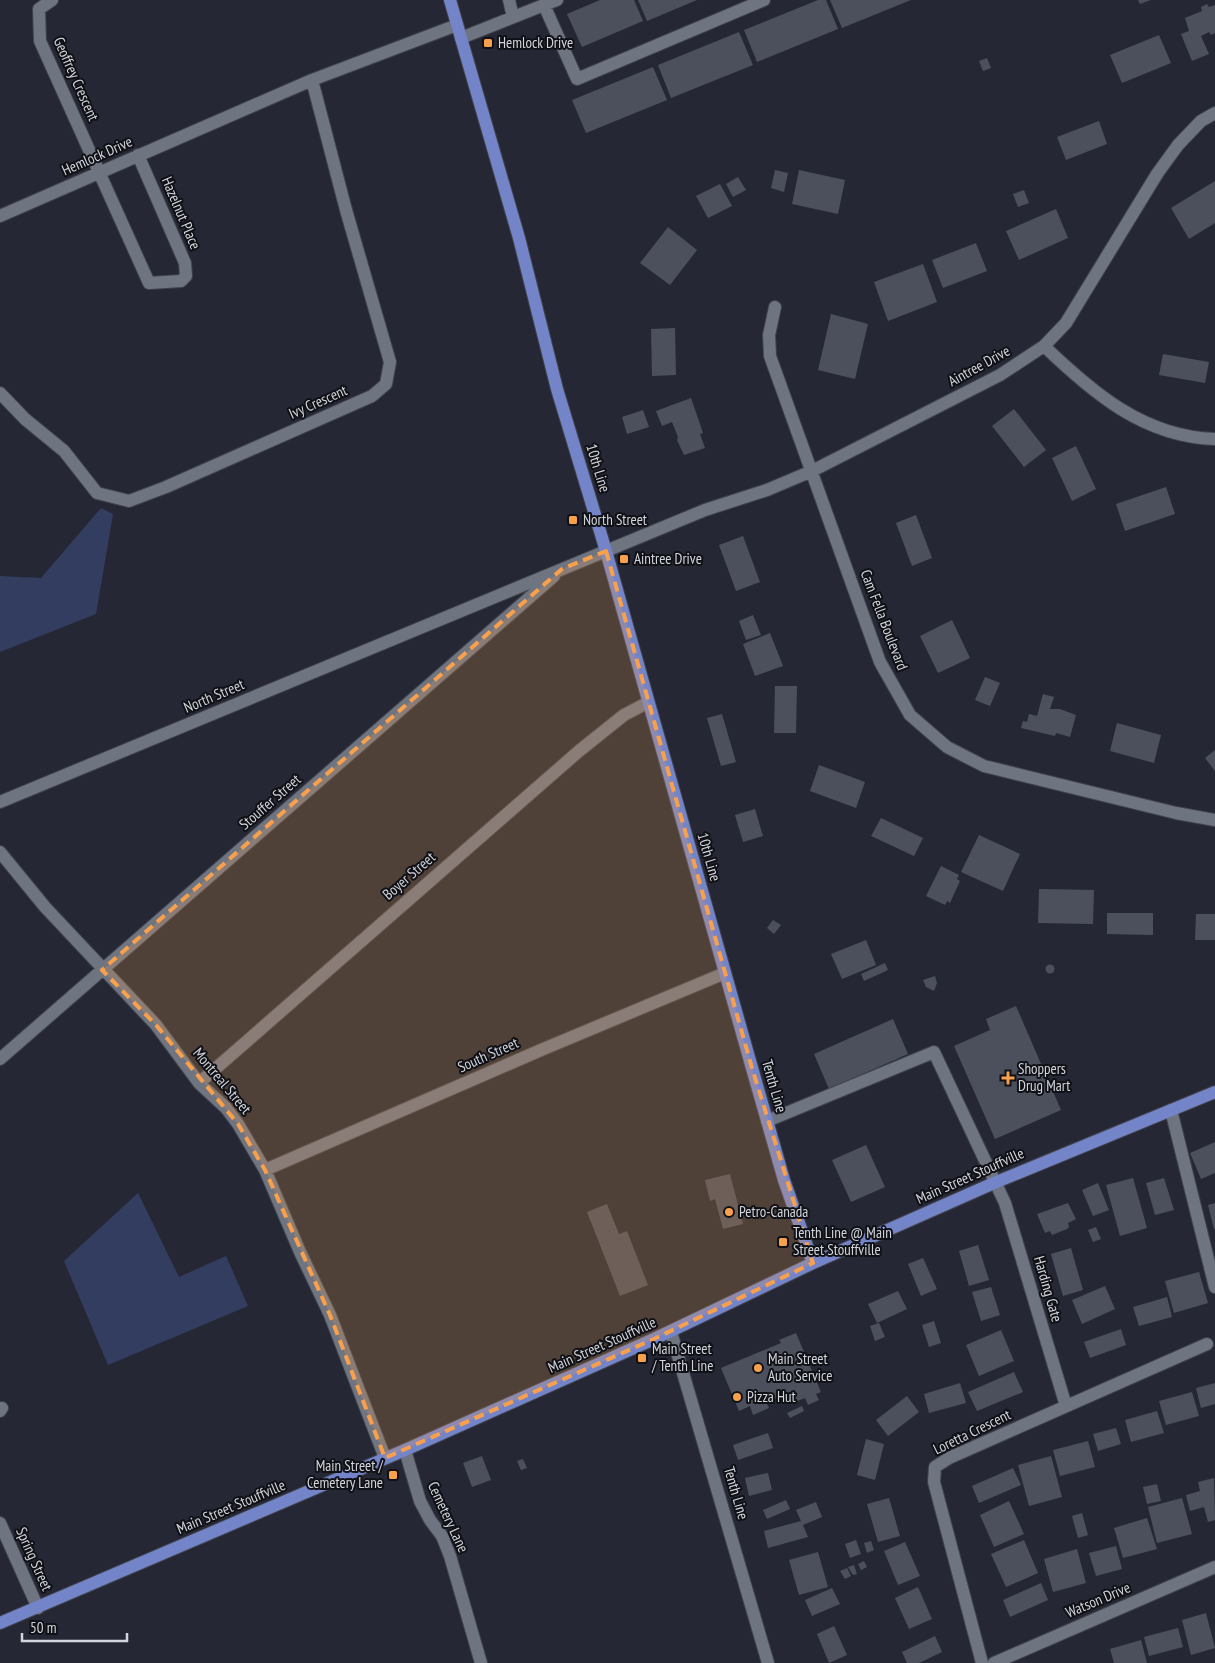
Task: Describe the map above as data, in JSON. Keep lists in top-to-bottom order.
{
  "streets": {
    "main road": ["10th Line", "Tenth Line", "Main Street Stouffville"],
    "street": [
      "Geoffrey Crescent",
      "Hemlock Drive",
      "Hazelnut Place",
      "Aintree Drive",
      "Ivy Crescent",
      "Cam Fella Boulevard",
      "North Street",
      "Stouffer Street",
      "Boyer Street",
      "South Street",
      "Montreal Street",
      "Harding Gate",
      "Loretta Crescent",
      "Cemetery Lane",
      "Spring Street",
      "Watson Drive"
    ]
  },
  "crossings": [
    ["Geoffrey Crescent", "Hemlock Drive"],
    ["Geoffrey Crescent", "Hazelnut Place"],
    ["Hemlock Drive", "Hazelnut Place"],
    ["Hemlock Drive", "Ivy Crescent"],
    ["Hemlock Drive", "10th Line"],
    ["Aintree Drive", "10th Line"],
    ["Aintree Drive", "Cam Fella Boulevard"],
    ["Aintree Drive", "North Street"],
    ["10th Line", "North Street"],
    ["10th Line", "Boyer Street"],
    ["10th Line", "South Street"],
    ["10th Line", "Tenth Line"],
    ["North Street", "Stouffer Street"],
    ["Stouffer Street", "Montreal Street"],
    ["Boyer Street", "Montreal Street"],
    ["South Street", "Montreal Street"],
    ["South Street", "Tenth Line"],
    ["Montreal Street", "Main Street Stouffville"],
    ["Tenth Line", "Main Street Stouffville"],
    ["Tenth Line", "Harding Gate"],
    ["Main Street Stouffville", "Harding Gate"],
    ["Main Street Stouffville", "Cemetery Lane"],
    ["Main Street Stouffville", "Spring Street"],
    ["Harding Gate", "Loretta Crescent"]
  ],
  "places": {
    "transit": [
      "Hemlock Drive",
      "North Street",
      "Aintree Drive",
      "Tenth Line @ Main Street Stouffville",
      "Main Street / Tenth Line",
      "Main Street / Cemetery Lane"
    ],
    "health": ["Shoppers Drug Mart"],
    "other": ["Petro-Canada", "Main Street Auto Service", "Pizza Hut"]
  },
  "scale_bar": "50 m"
}
